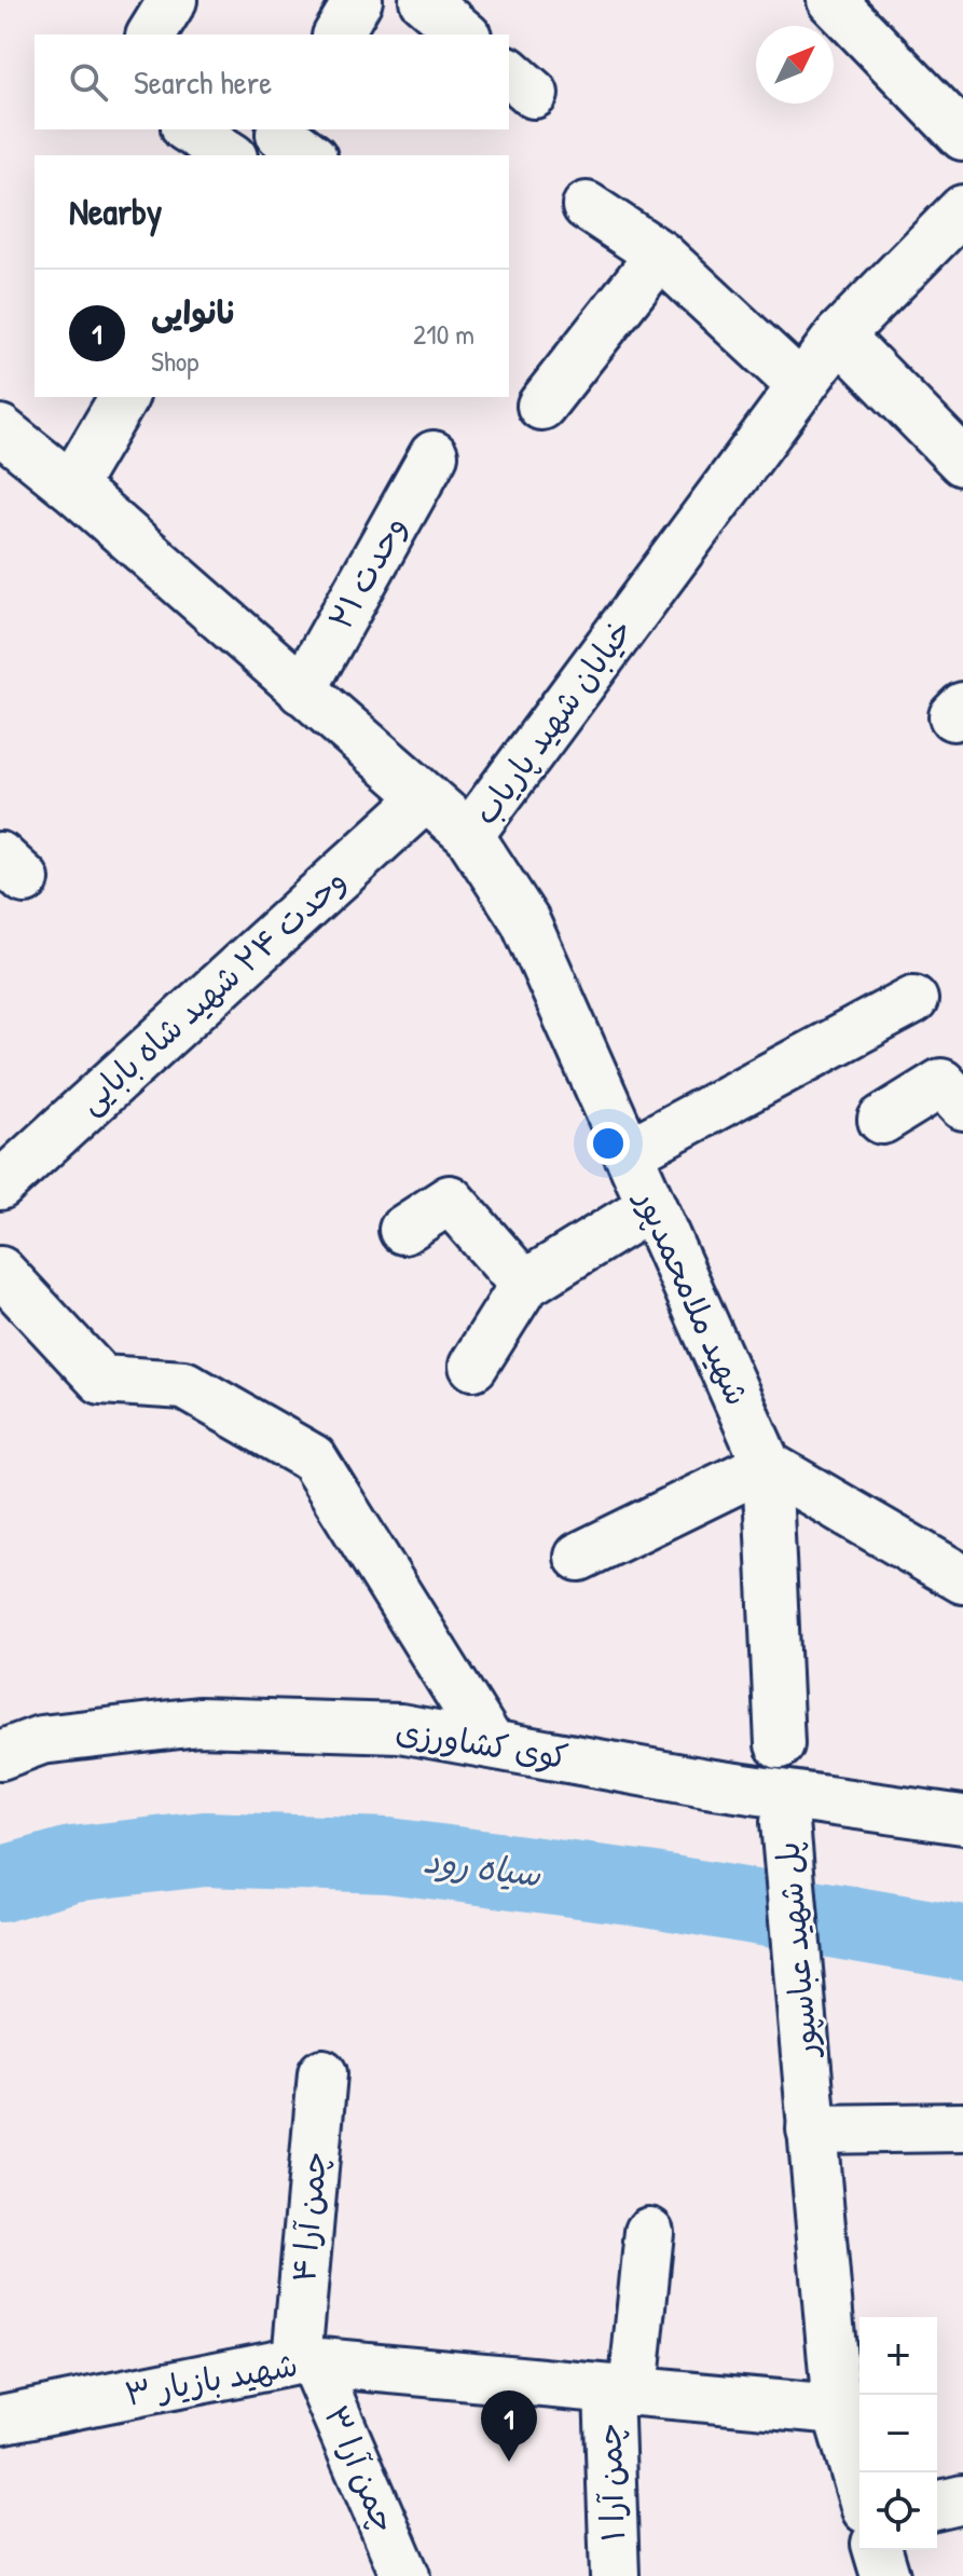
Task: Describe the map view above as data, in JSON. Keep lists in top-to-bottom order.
{
  "streets": {
    "street": [
      "وحدت ۲۱",
      "خیابان شهید پاریاب",
      "وحدت ۲۴ شهید شاه بابایی",
      "شهید ملامحمدپور",
      "کوی کشاورزی",
      "پل شهید عباسپور",
      "چمن آرا ۴",
      "شهید بازیار ۳",
      "چمن آرا ۳",
      "چمن آرا ۱"
    ]
  },
  "crossings": [
    ["وحدت ۲۱", "خیابان شهید پاریاب"],
    ["خیابان شهید پاریاب", "وحدت ۲۴ شهید شاه بابایی"],
    ["خیابان شهید پاریاب", "شهید ملامحمدپور"],
    ["کوی کشاورزی", "پل شهید عباسپور"],
    ["پل شهید عباسپور", "شهید بازیار ۳"],
    ["چمن آرا ۴", "شهید بازیار ۳"],
    ["چمن آرا ۴", "چمن آرا ۳"],
    ["شهید بازیار ۳", "چمن آرا ۳"],
    ["شهید بازیار ۳", "چمن آرا ۱"]
  ],
  "water": ["سیاه رود"],
  "north": "top right",
  "page": {
    "search": "Search here",
    "heading": "Nearby",
    "list": [
      {
        "mark": "1",
        "name": "نانوایی",
        "note": "Shop",
        "value": "210 m"
      }
    ],
    "map_buttons": ["+", "−"],
    "pins": "1"
  }
}
